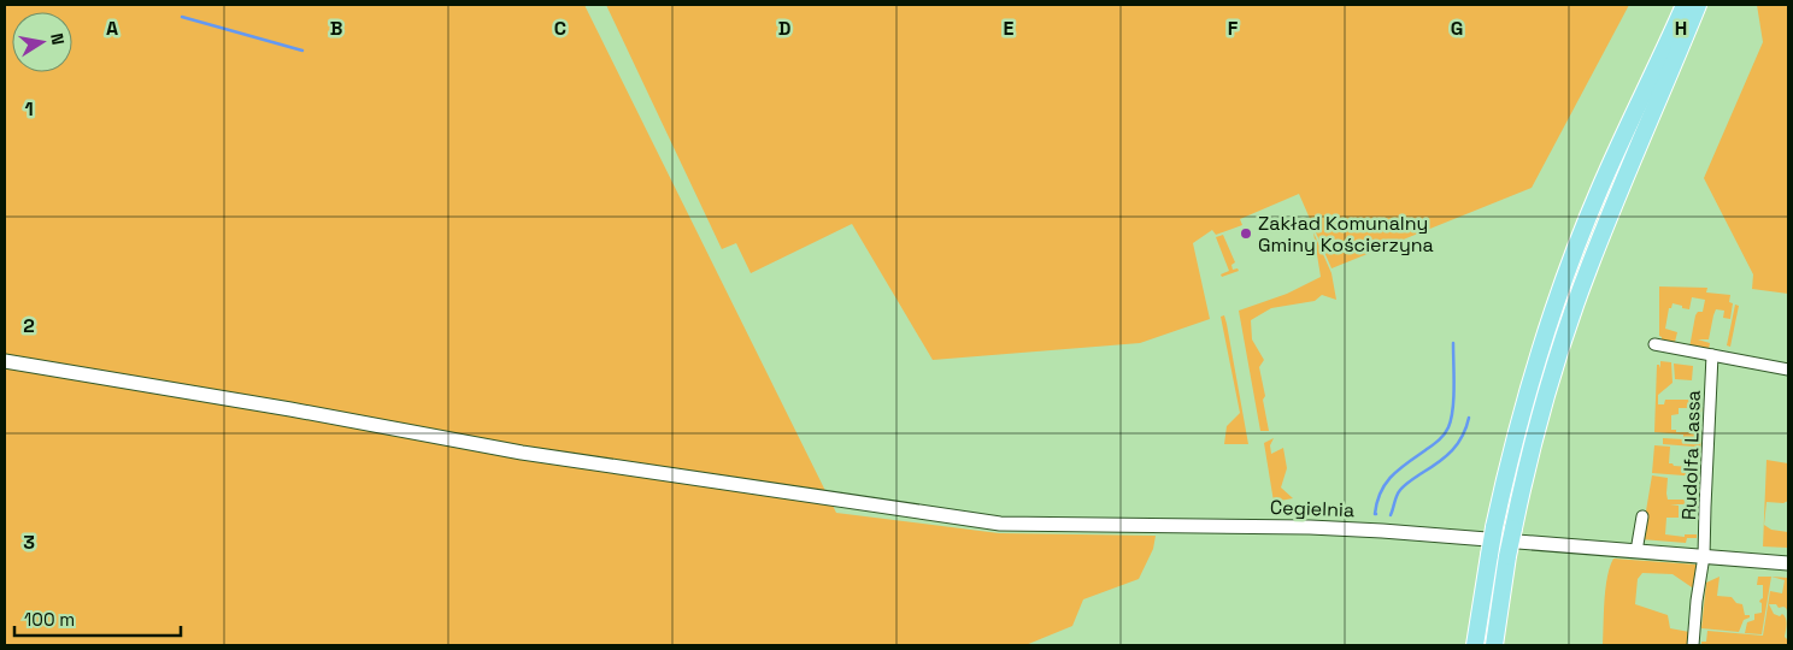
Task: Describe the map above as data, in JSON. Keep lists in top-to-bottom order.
{
  "streets": {
    "street": ["Rudolfa Lassa", "Cegielnia"]
  },
  "crossings": [
    ["Rudolfa Lassa", "Cegielnia"]
  ],
  "places": ["Zakład Komunalny Gminy Kościerzyna"],
  "scale_bar": "100 m",
  "north": "right",
  "grid": {
    "columns": [
      "A",
      "B",
      "C",
      "D",
      "E",
      "F",
      "G",
      "H"
    ],
    "rows": ["1", "2", "3"]
  }
}
